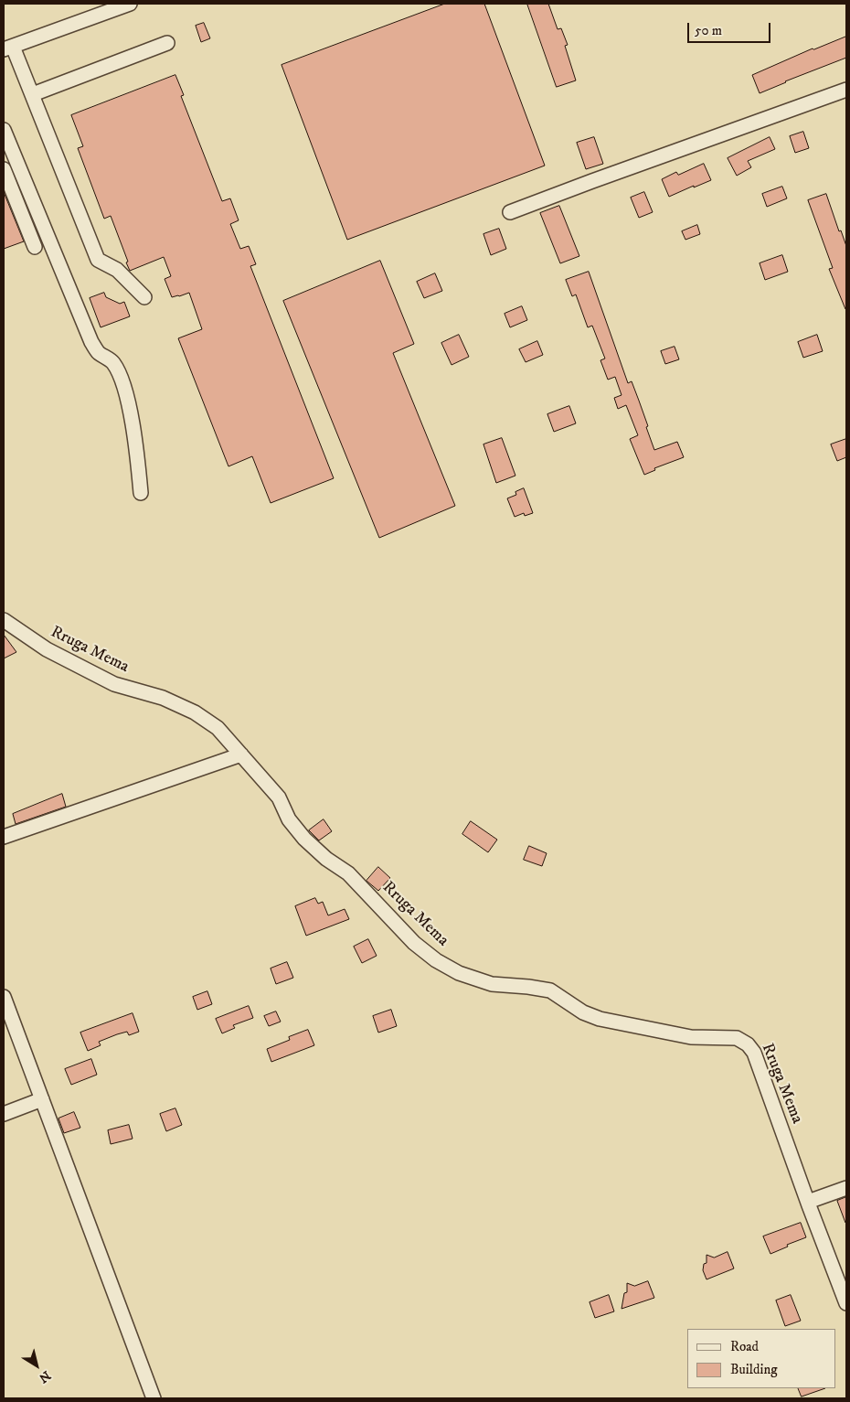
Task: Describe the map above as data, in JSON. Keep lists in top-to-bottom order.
{
  "streets": {
    "street": ["Rruga Mema"]
  },
  "legend": ["Road", "Building"],
  "scale_bar": "50 m",
  "north": "bottom right"
}
